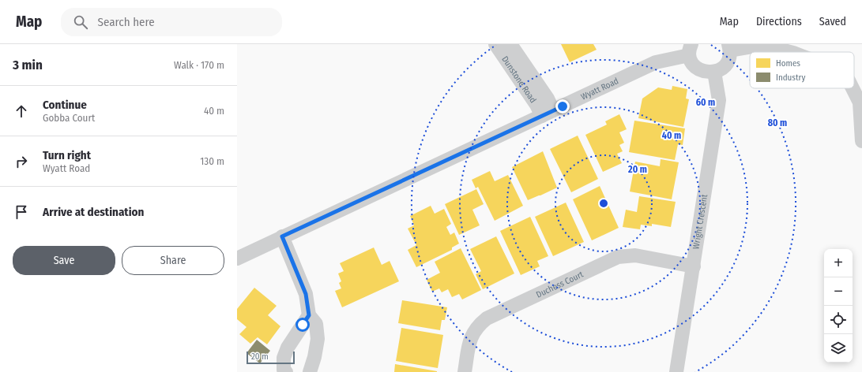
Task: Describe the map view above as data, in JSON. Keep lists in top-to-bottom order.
{
  "streets": {
    "street": [
      "Dunstone Road",
      "Wyatt Road",
      "Wright Crescent",
      "Duchess Court"
    ]
  },
  "crossings": [
    ["Dunstone Road", "Wyatt Road"],
    ["Wright Crescent", "Duchess Court"]
  ],
  "legend": ["Homes", "Industry"],
  "scale_bar": "20 m",
  "page": {
    "header": "Map",
    "search": "Search here",
    "nav": ["Map", "Directions", "Saved"],
    "heading": ["3 min", "Walk · 170 m"],
    "list": [
      ["Continue", "Gobba Court", "40 m"],
      ["Turn right", "Wyatt Road", "130 m"],
      "Arrive at destination"
    ],
    "buttons": ["Save", "Share"],
    "map_buttons": ["+", "−"],
    "scale": "20 m"
  },
  "rings": [
    "60 m",
    "80 m",
    "40 m",
    "20 m"
  ]
}
